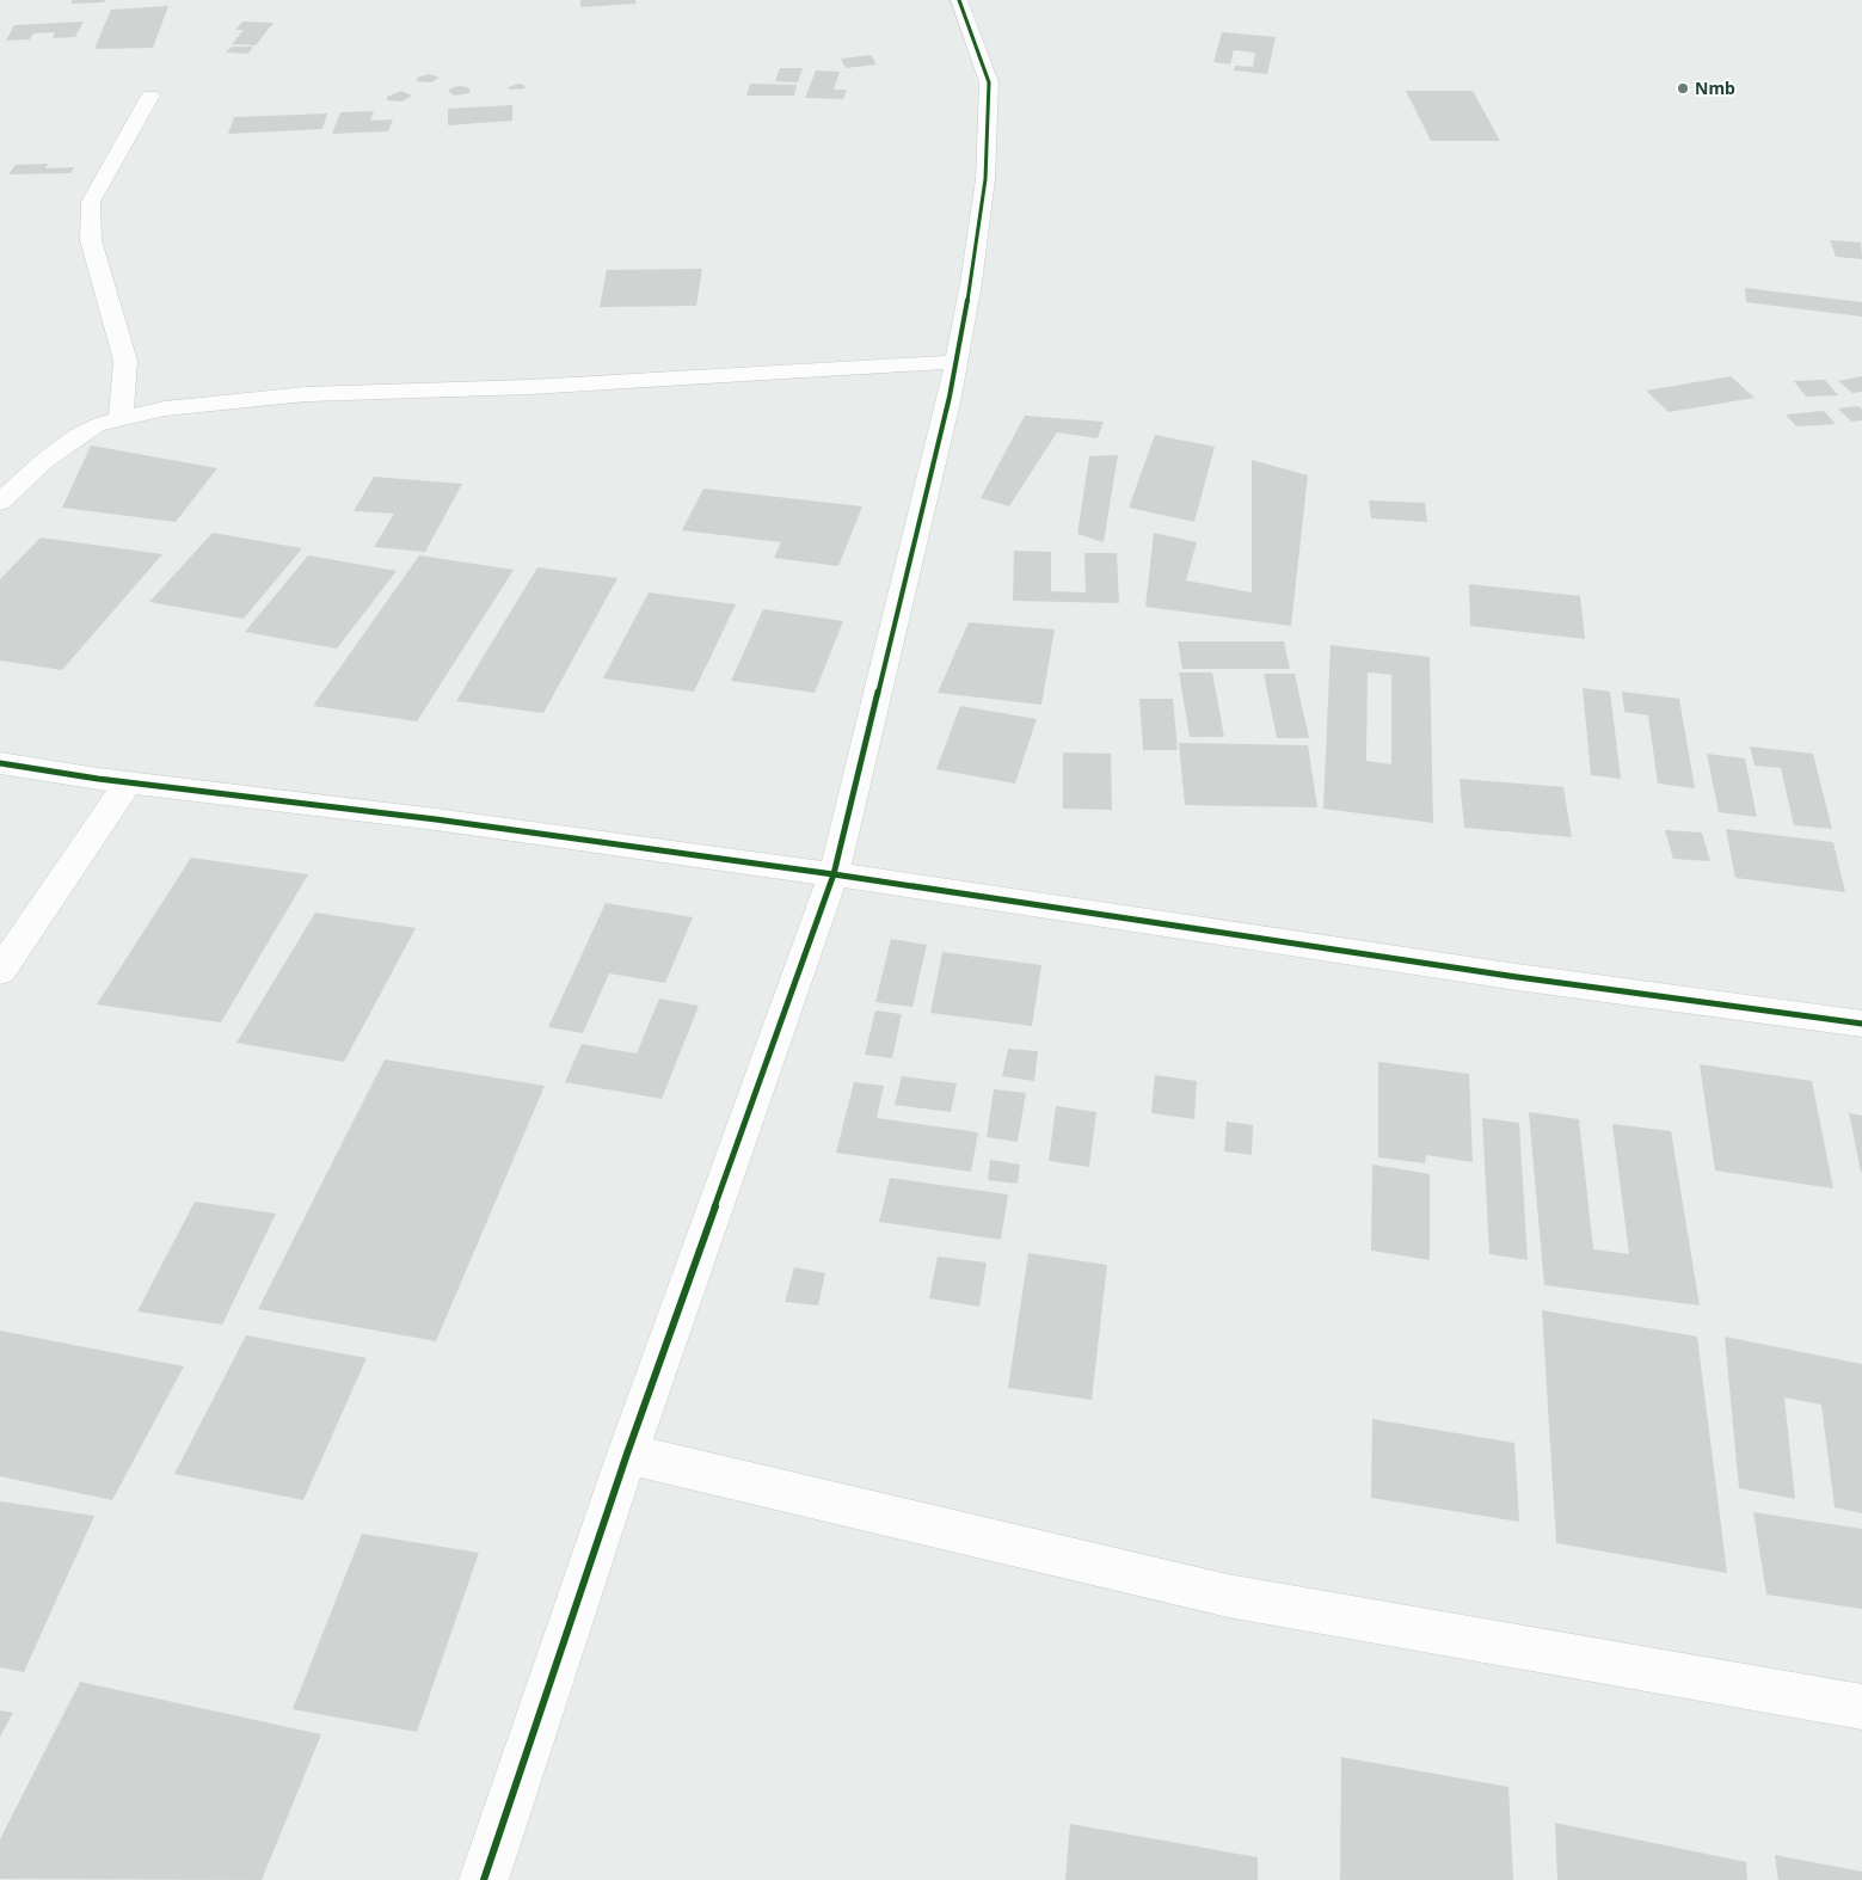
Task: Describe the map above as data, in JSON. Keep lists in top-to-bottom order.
{
  "places": ["Nmb"]
}
